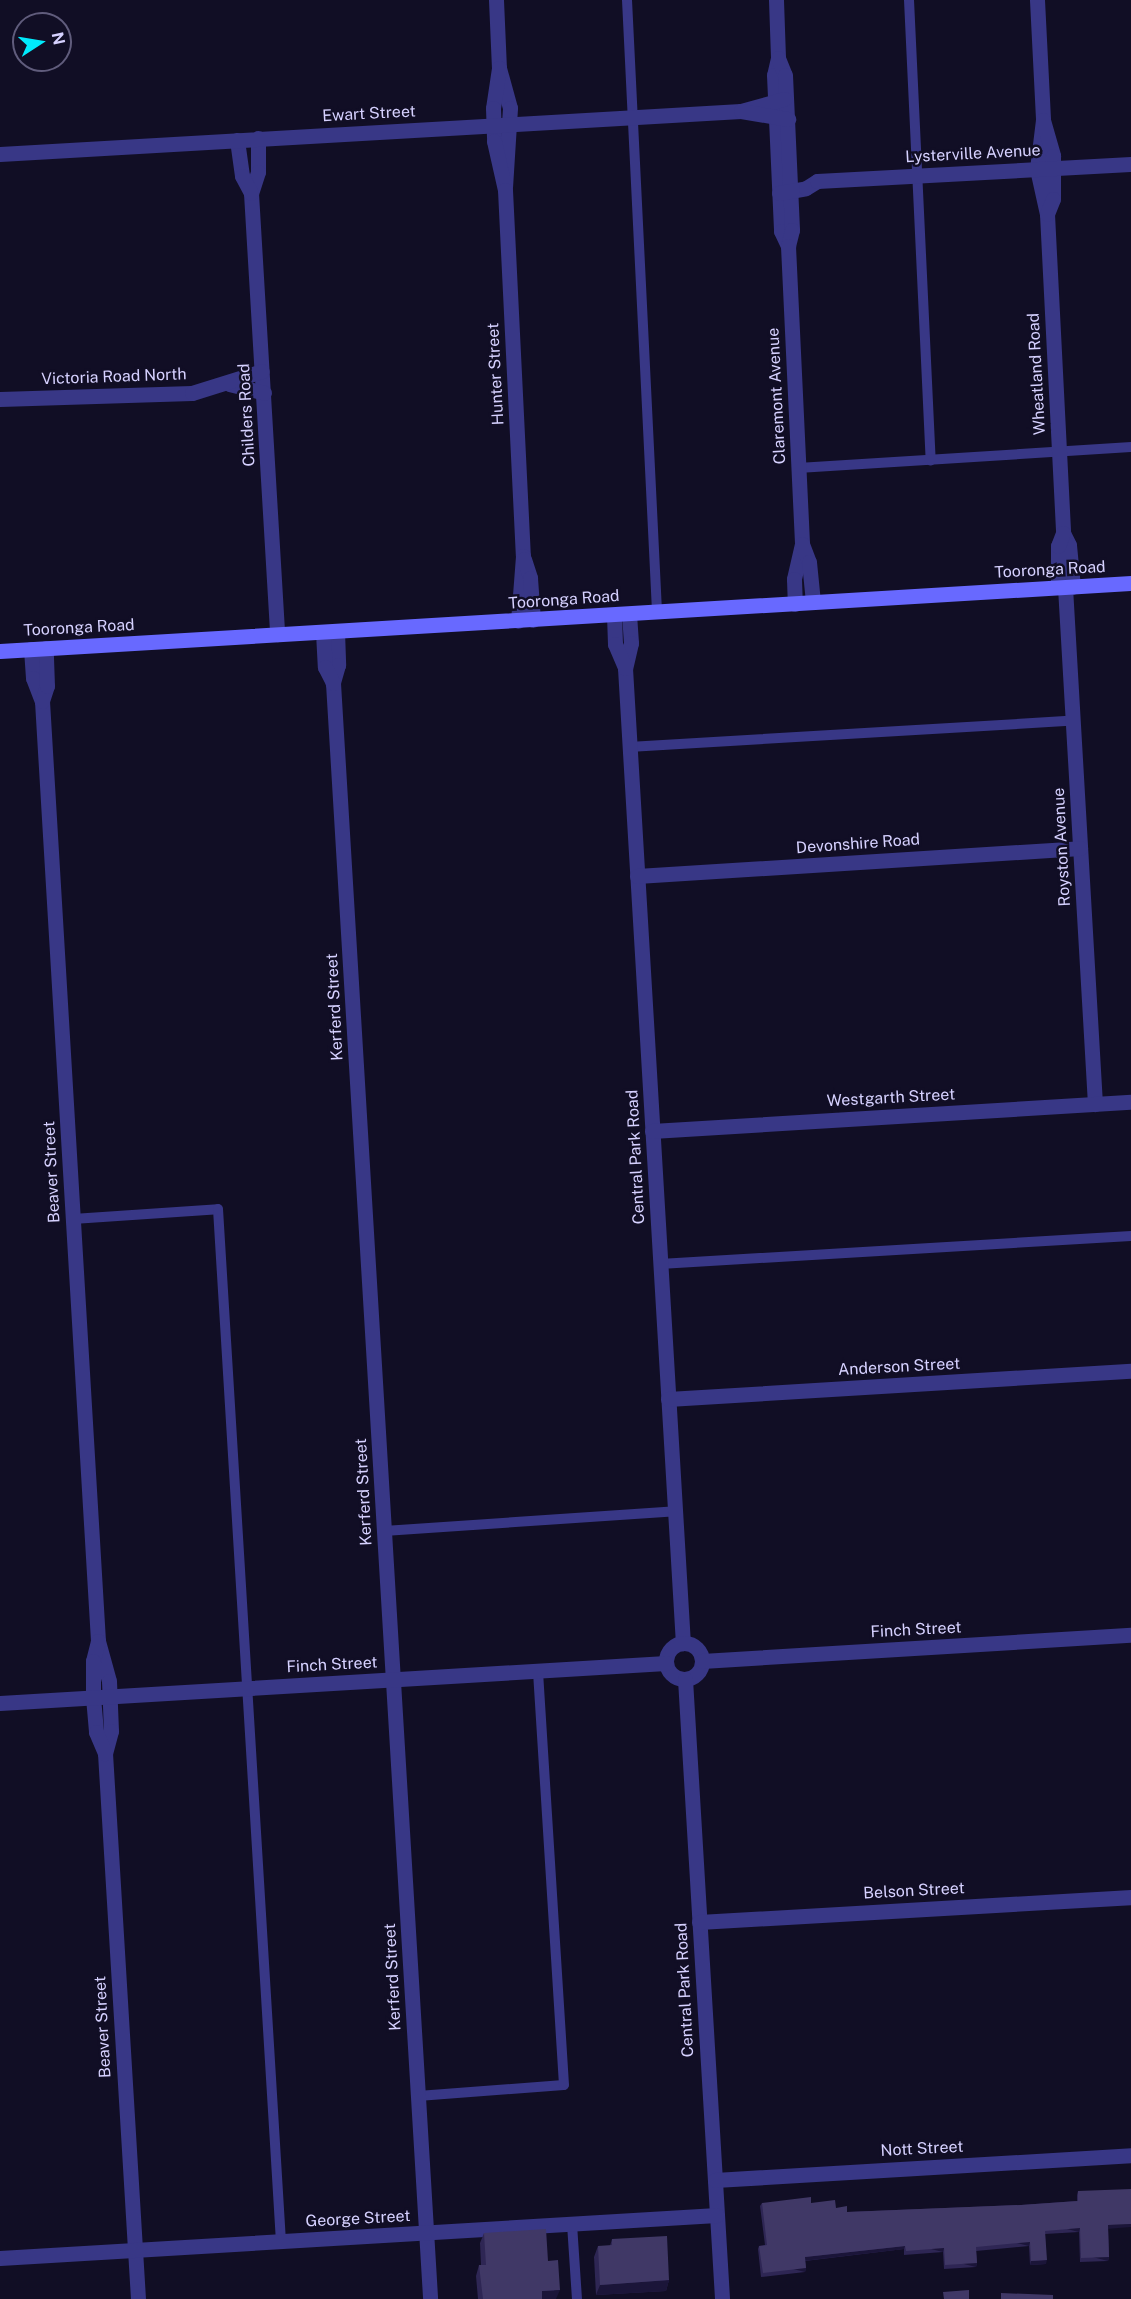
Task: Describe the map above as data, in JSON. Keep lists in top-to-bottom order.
{
  "streets": {
    "main road": ["Tooronga Road"],
    "street": [
      "Ewart Street",
      "Lysterville Avenue",
      "Hunter Street",
      "Wheatland Road",
      "Victoria Road North",
      "Claremont Avenue",
      "Childers Road",
      "Devonshire Road",
      "Royston Avenue",
      "Kerferd Street",
      "Westgarth Street",
      "Central Park Road",
      "Beaver Street",
      "Anderson Street",
      "Finch Street",
      "Belson Street",
      "Nott Street",
      "George Street"
    ]
  },
  "crossings": [
    ["Ewart Street", "Hunter Street"],
    ["Ewart Street", "Claremont Avenue"],
    ["Ewart Street", "Childers Road"],
    ["Lysterville Avenue", "Wheatland Road"],
    ["Lysterville Avenue", "Claremont Avenue"],
    ["Hunter Street", "Tooronga Road"],
    ["Wheatland Road", "Tooronga Road"],
    ["Wheatland Road", "Royston Avenue"],
    ["Victoria Road North", "Childers Road"],
    ["Claremont Avenue", "Tooronga Road"],
    ["Childers Road", "Tooronga Road"],
    ["Tooronga Road", "Royston Avenue"],
    ["Tooronga Road", "Kerferd Street"],
    ["Tooronga Road", "Central Park Road"],
    ["Tooronga Road", "Beaver Street"],
    ["Devonshire Road", "Royston Avenue"],
    ["Devonshire Road", "Central Park Road"],
    ["Royston Avenue", "Westgarth Street"],
    ["Kerferd Street", "Finch Street"],
    ["Kerferd Street", "George Street"],
    ["Westgarth Street", "Central Park Road"],
    ["Central Park Road", "Anderson Street"],
    ["Central Park Road", "Finch Street"],
    ["Central Park Road", "Belson Street"],
    ["Central Park Road", "Nott Street"],
    ["Central Park Road", "George Street"],
    ["Beaver Street", "Finch Street"],
    ["Beaver Street", "George Street"]
  ],
  "north": "right"
}
